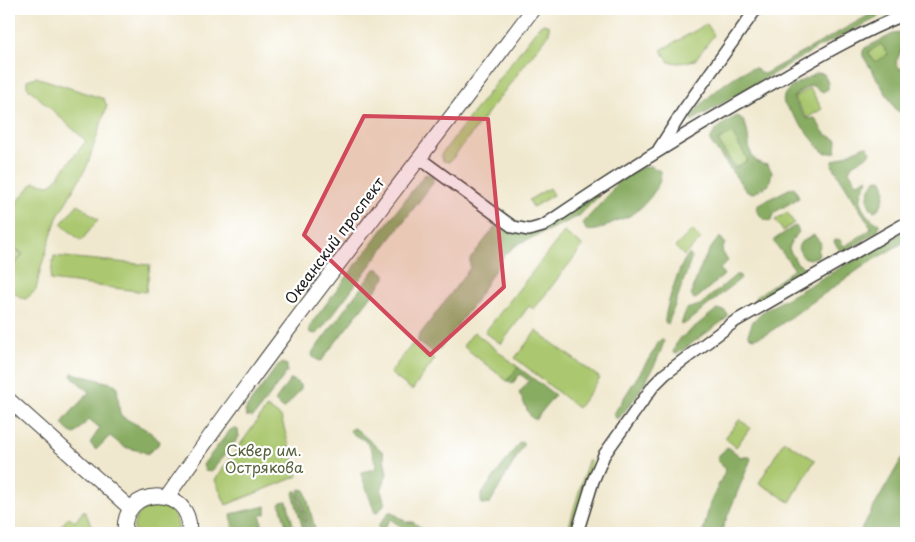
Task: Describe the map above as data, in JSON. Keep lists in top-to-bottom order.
{
  "streets": {
    "main road": ["Океанский проспект"]
  },
  "parks": ["Сквер им. Острякова"]
}
